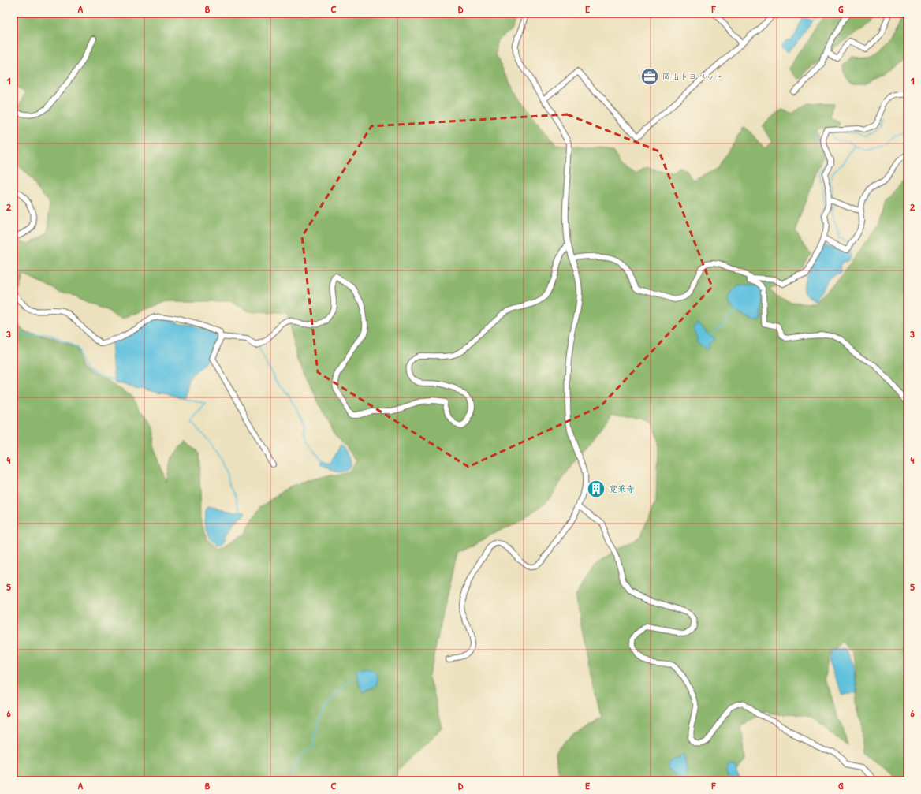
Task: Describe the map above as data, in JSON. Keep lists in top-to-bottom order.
{
  "places": {
    "office": ["岡山トヨペット"],
    "building": ["覚乗寺"]
  },
  "grid": {
    "columns": [
      "A",
      "B",
      "C",
      "D",
      "E",
      "F",
      "G"
    ],
    "rows": [
      "1",
      "2",
      "3",
      "4",
      "5",
      "6"
    ]
  }
}
